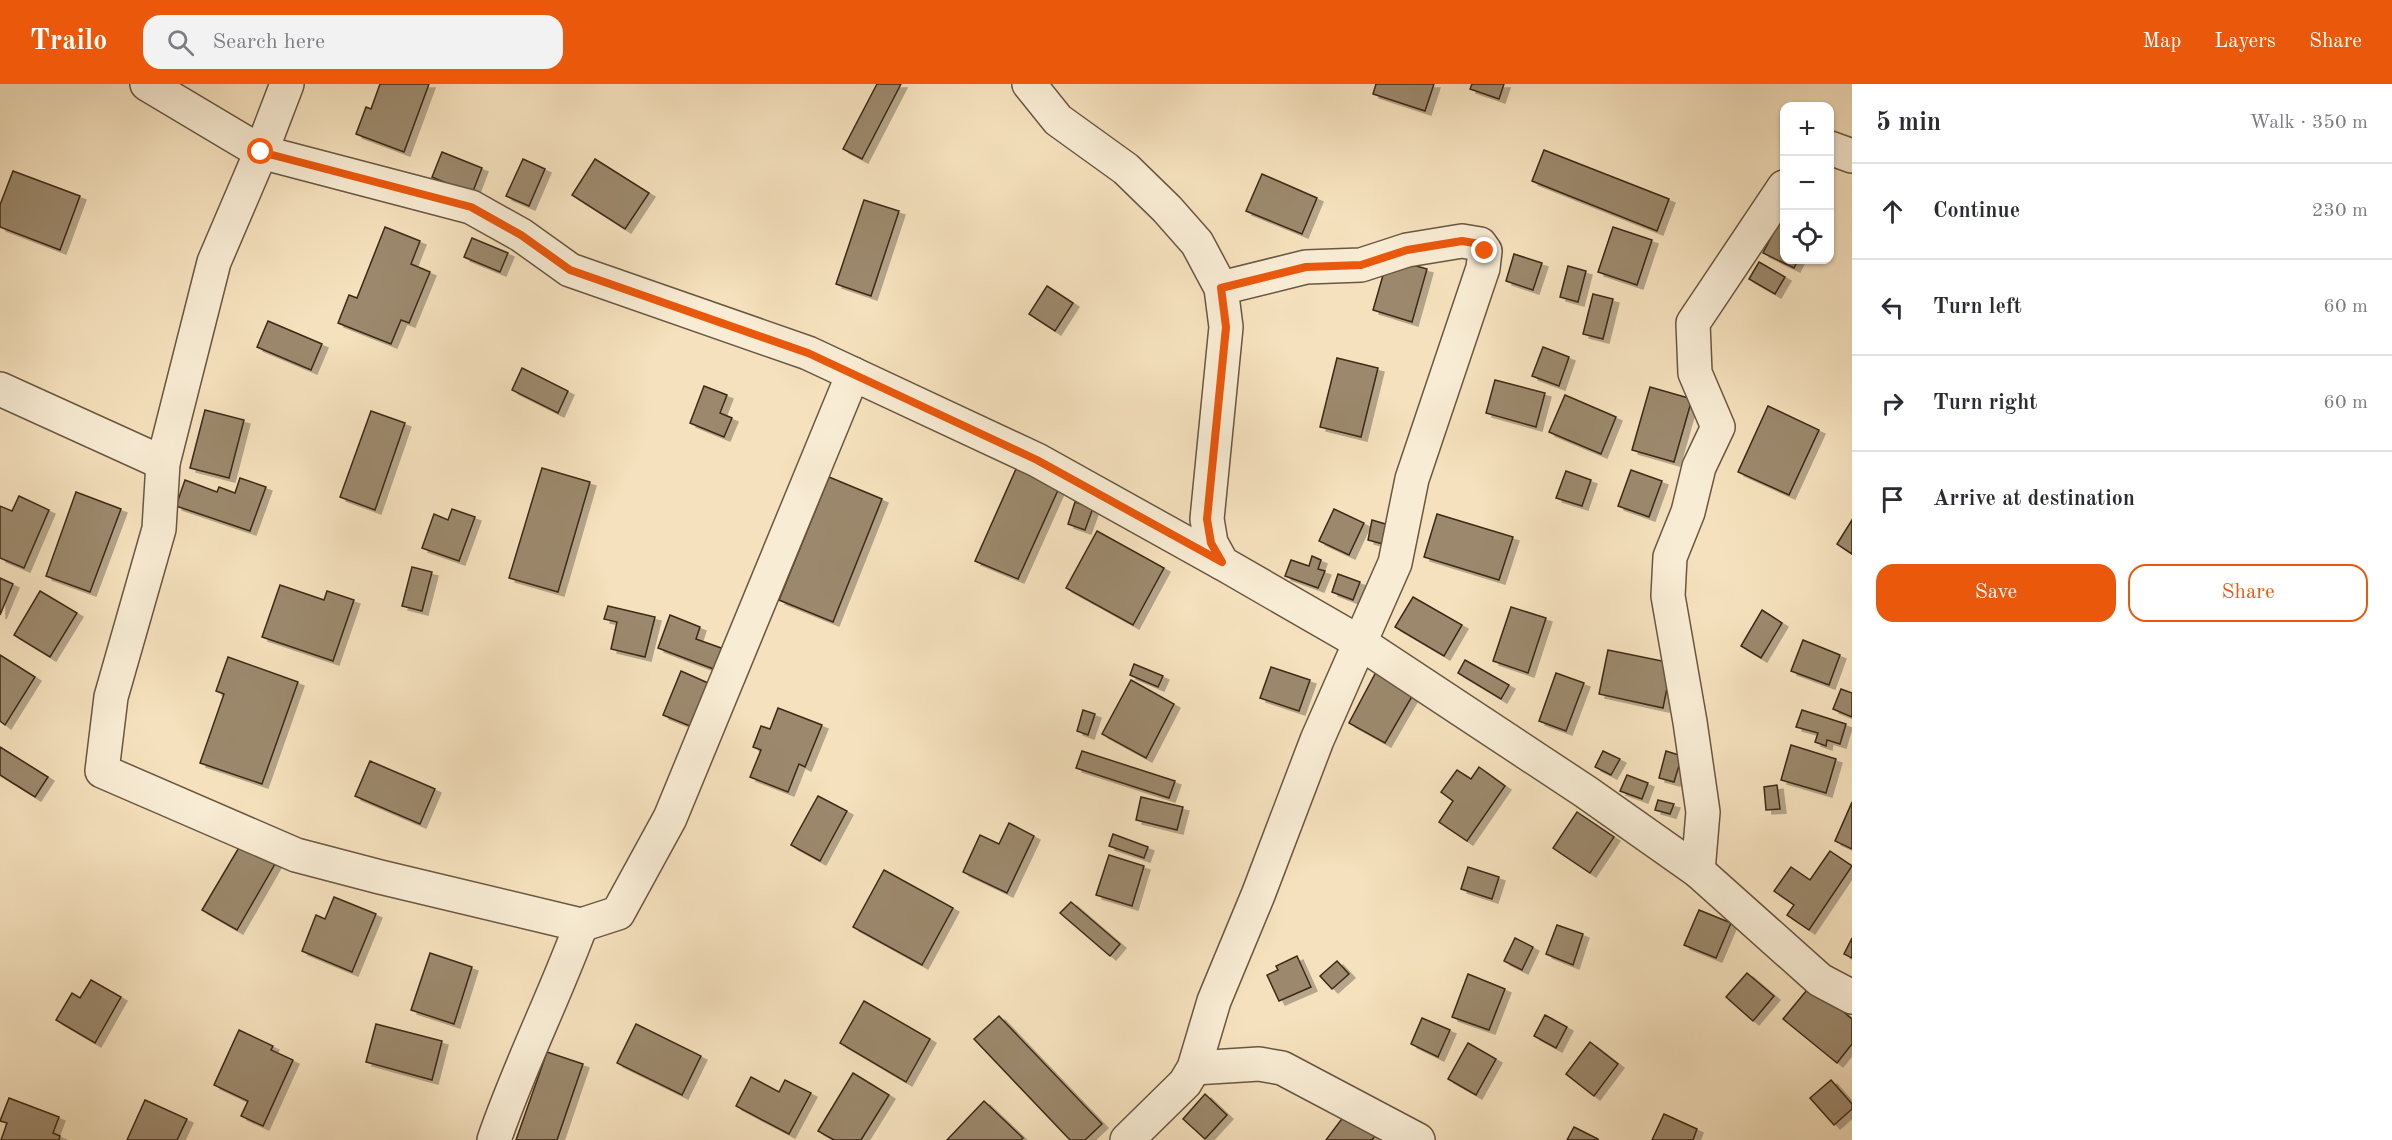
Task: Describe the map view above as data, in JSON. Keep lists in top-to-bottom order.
{
  "page": {
    "header": "Trailo",
    "search": "Search here",
    "nav": ["Map", "Layers", "Share"],
    "heading": ["5 min", "Walk · 350 m"],
    "map_buttons": ["+", "−"],
    "list": [
      ["Continue", "230 m"],
      ["Turn left", "60 m"],
      ["Turn right", "60 m"],
      "Arrive at destination"
    ],
    "buttons": ["Save", "Share"]
  }
}
